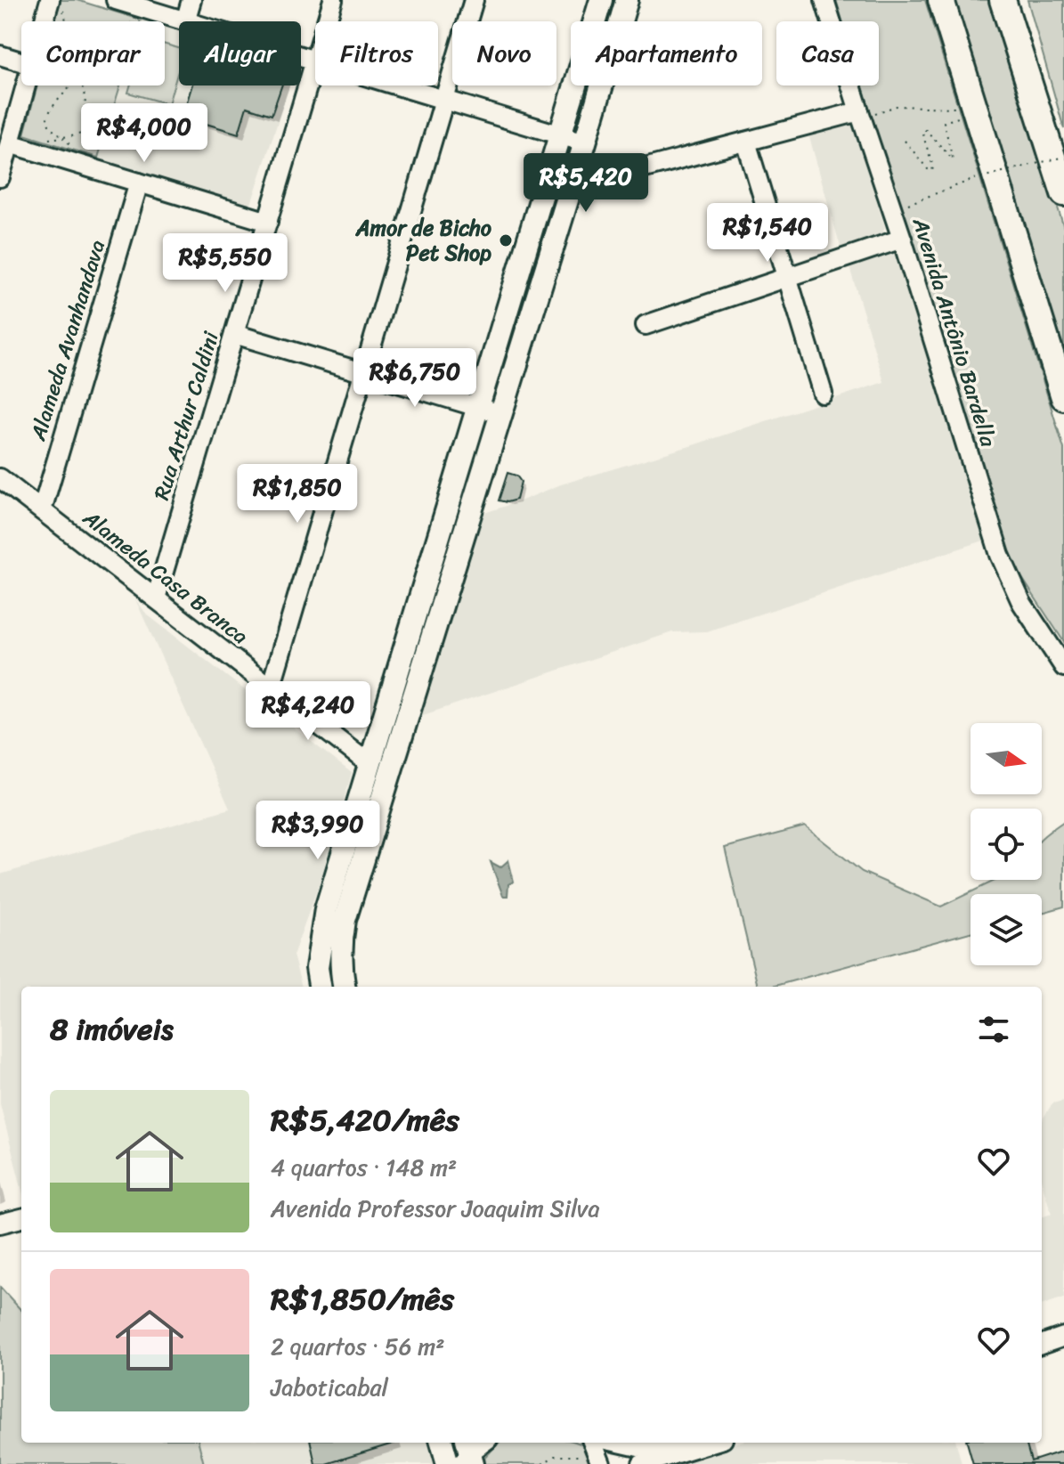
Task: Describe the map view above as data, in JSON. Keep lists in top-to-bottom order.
{
  "streets": {
    "street": [
      "Avenida Antônio Bardella",
      "Alameda Avanhandava",
      "Rua Arthur Caldini",
      "Alameda Casa Branca"
    ]
  },
  "crossings": [
    ["Alameda Avanhandava", "Alameda Casa Branca"],
    ["Rua Arthur Caldini", "Alameda Casa Branca"]
  ],
  "places": ["Amor de Bicho Pet Shop"],
  "north": "right",
  "page": {
    "chip": [
      "Comprar",
      "Alugar",
      "Filtros",
      "Novo",
      "Apartamento",
      "Casa"
    ],
    "price": [
      "R$4,000",
      "R$5,420",
      "R$1,540",
      "R$5,550",
      "R$6,750",
      "R$1,850",
      "R$4,240",
      "R$3,990"
    ],
    "heading": "8 imóveis",
    "list": [
      {
        "name": "R$5,420/mês",
        "note": "4 quartos · 148 m² · Avenida Professor Joaquim Silva"
      },
      {
        "name": "R$1,850/mês",
        "note": "2 quartos · 56 m² · Jaboticabal"
      }
    ]
  }
}
